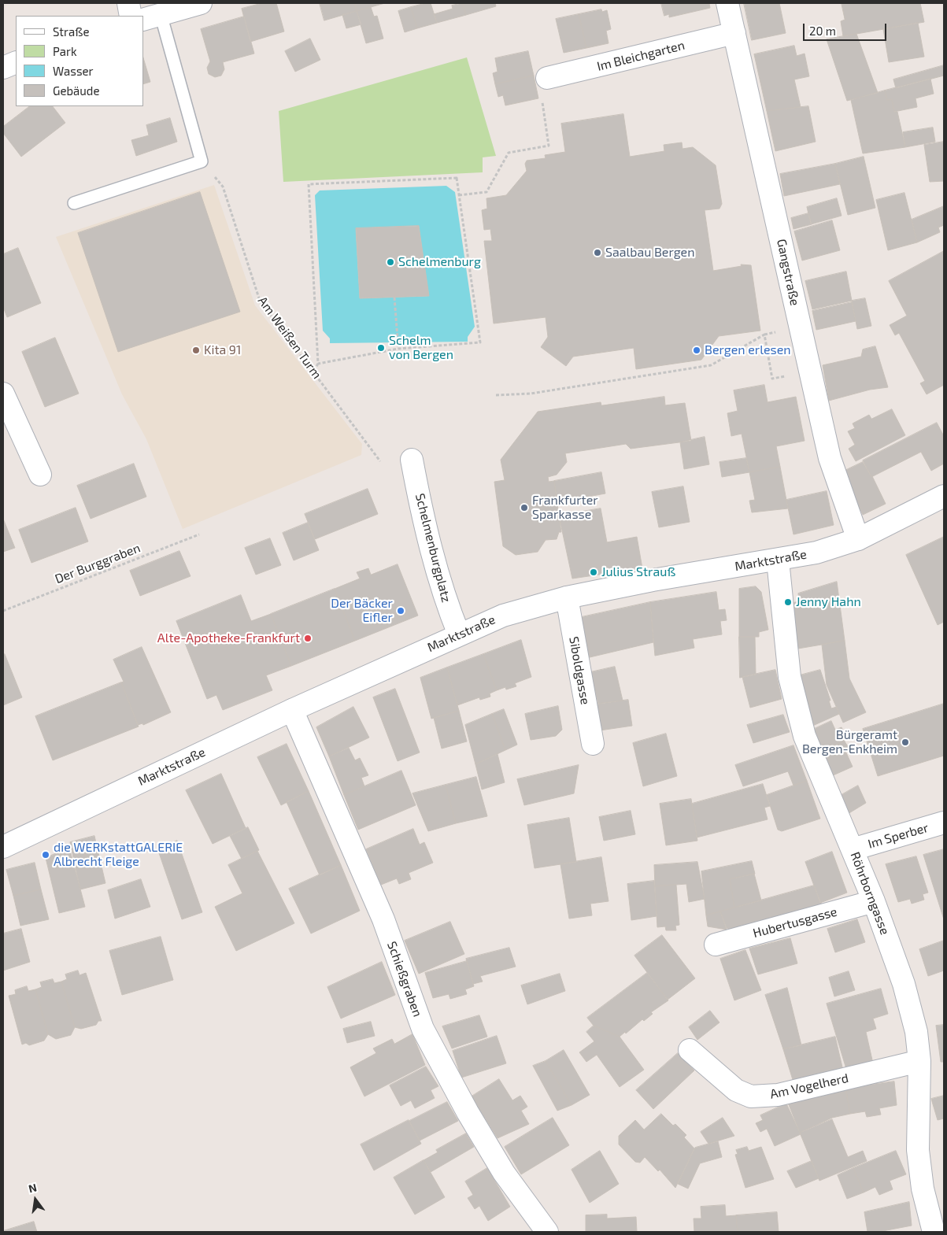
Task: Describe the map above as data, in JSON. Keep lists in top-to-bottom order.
{
  "streets": {
    "street": [
      "Im Bleichgarten",
      "Gangstraße",
      "Schelmenburgplatz",
      "Marktstraße",
      "Siboldgasse",
      "Im Sperber",
      "Röhrborngasse",
      "Hubertusgasse",
      "Schießgraben",
      "Am Vogelherd"
    ],
    "path": ["Am Weißen Turm", "Der Burggraben"]
  },
  "crossings": [
    ["Im Bleichgarten", "Gangstraße"],
    ["Gangstraße", "Marktstraße"],
    ["Schelmenburgplatz", "Marktstraße"],
    ["Marktstraße", "Siboldgasse"],
    ["Marktstraße", "Röhrborngasse"],
    ["Marktstraße", "Schießgraben"],
    ["Im Sperber", "Röhrborngasse"],
    ["Röhrborngasse", "Hubertusgasse"],
    ["Röhrborngasse", "Am Vogelherd"]
  ],
  "places": [
    "Saalbau Bergen",
    "Schelmenburg",
    "Schelm von Bergen",
    "Kita 91",
    "Bergen erlesen",
    "Frankfurter Sparkasse",
    "Julius Strauß",
    "Jenny Hahn",
    "Der Bäcker Eifler",
    "Alte-Apotheke-Frankfurt",
    "Bürgeramt Bergen-Enkheim",
    "die WERKstattGALERIE Albrecht Fleige"
  ],
  "legend": [
    "Straße",
    "Park",
    "Wasser",
    "Gebäude"
  ],
  "scale_bar": "20 m",
  "north": "top"
}
